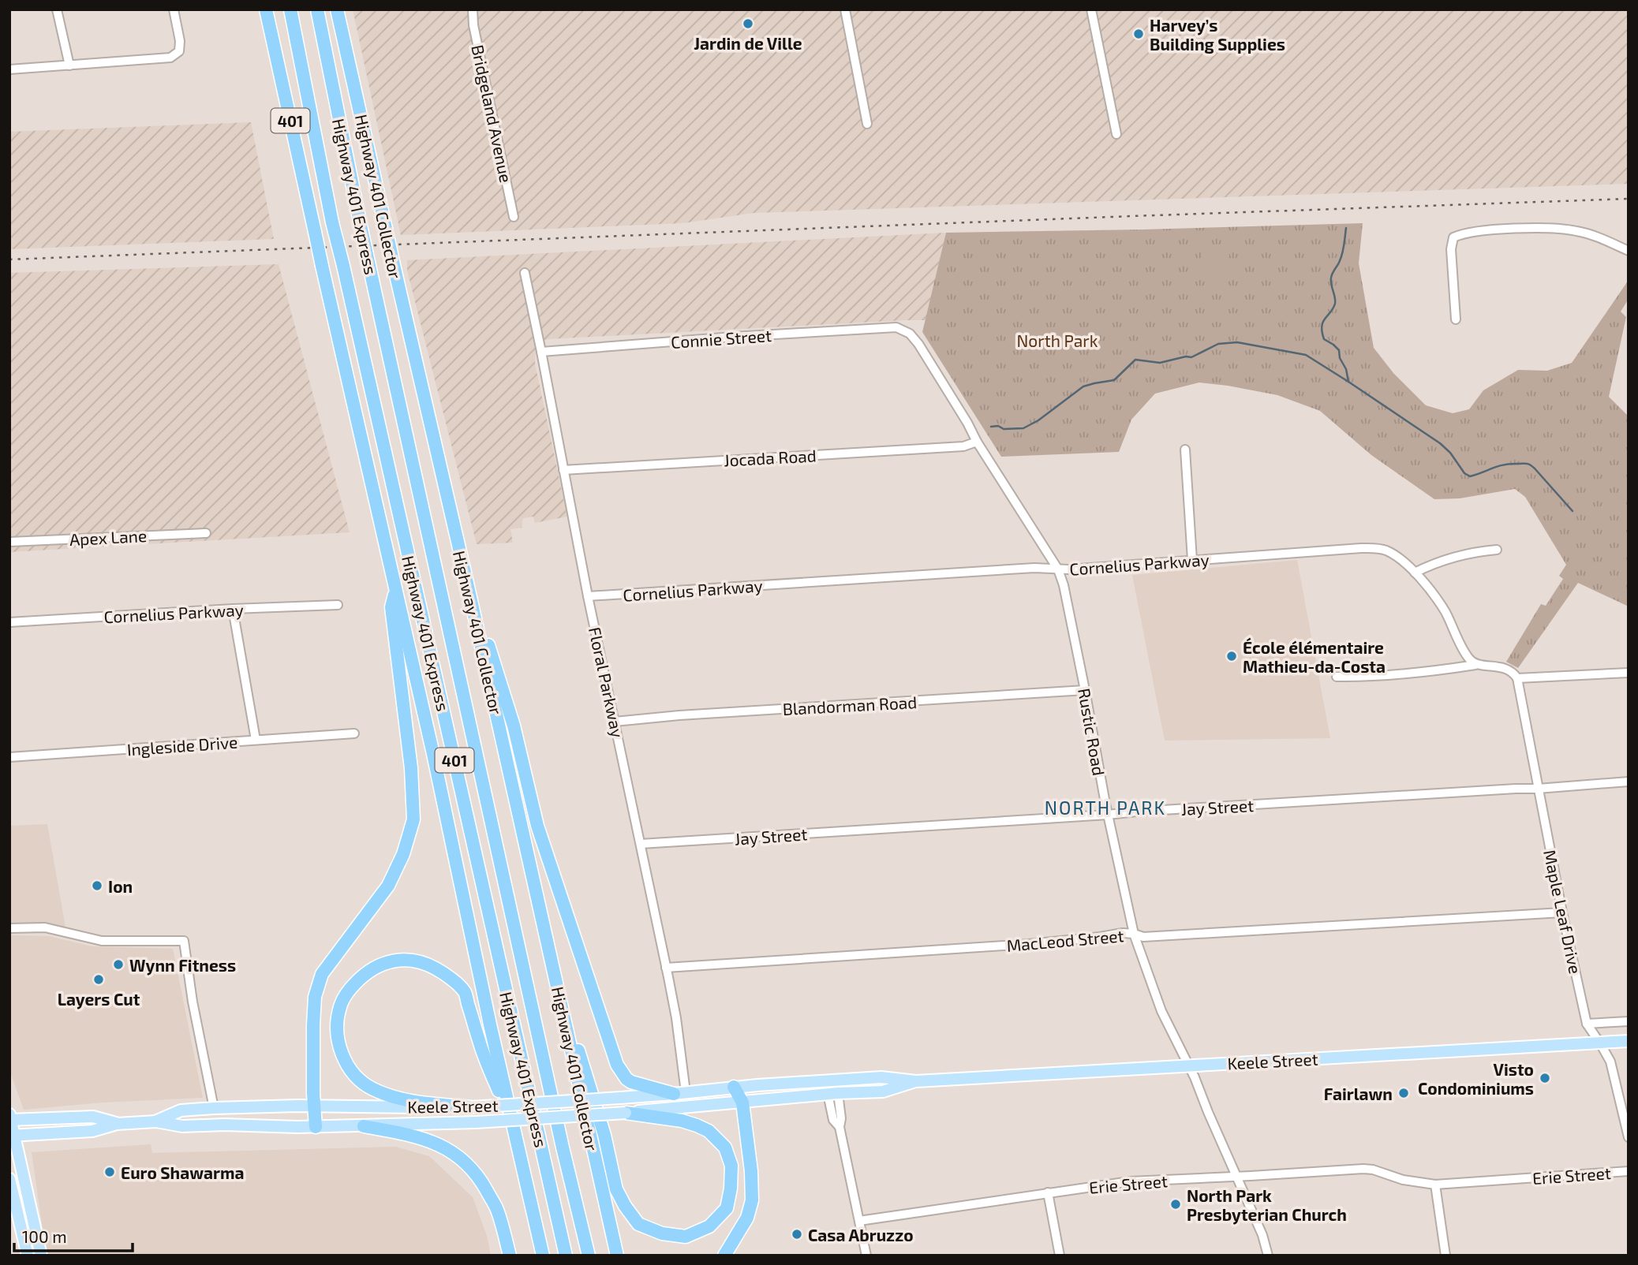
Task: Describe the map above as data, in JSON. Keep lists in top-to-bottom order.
{
  "streets": {
    "highway": ["401", "Highway 401 Express", "Highway 401 Collector"],
    "main road": ["Keele Street"],
    "street": [
      "Bridgeland Avenue",
      "Connie Street",
      "Jocada Road",
      "Apex Lane",
      "Cornelius Parkway",
      "Floral Parkway",
      "Blandorman Road",
      "Rustic Road",
      "Ingleside Drive",
      "Jay Street",
      "Maple Leaf Drive",
      "MacLeod Street",
      "Erie Street"
    ]
  },
  "crossings": [
    ["Connie Street", "Floral Parkway"],
    ["Connie Street", "Rustic Road"],
    ["Jocada Road", "Floral Parkway"],
    ["Jocada Road", "Rustic Road"],
    ["Cornelius Parkway", "Floral Parkway"],
    ["Cornelius Parkway", "Rustic Road"],
    ["Floral Parkway", "Blandorman Road"],
    ["Floral Parkway", "Jay Street"],
    ["Floral Parkway", "MacLeod Street"],
    ["Floral Parkway", "Keele Street"],
    ["Blandorman Road", "Rustic Road"],
    ["Rustic Road", "Jay Street"],
    ["Rustic Road", "MacLeod Street"],
    ["Rustic Road", "Keele Street"],
    ["Rustic Road", "Erie Street"],
    ["Jay Street", "Maple Leaf Drive"],
    ["Maple Leaf Drive", "MacLeod Street"],
    ["Maple Leaf Drive", "Keele Street"]
  ],
  "districts": ["NORTH PARK"],
  "parks": ["North Park"],
  "places": [
    "Jardin de Ville",
    "Harvey’s Building Supplies",
    "École élémentaire Mathieu-da-Costa",
    "Ion",
    "Wynn Fitness",
    "Layers Cut",
    "Visto Condominiums",
    "Fairlawn",
    "Euro Shawarma",
    "North Park Presbyterian Church",
    "Casa Abruzzo"
  ],
  "scale_bar": "100 m"
}
